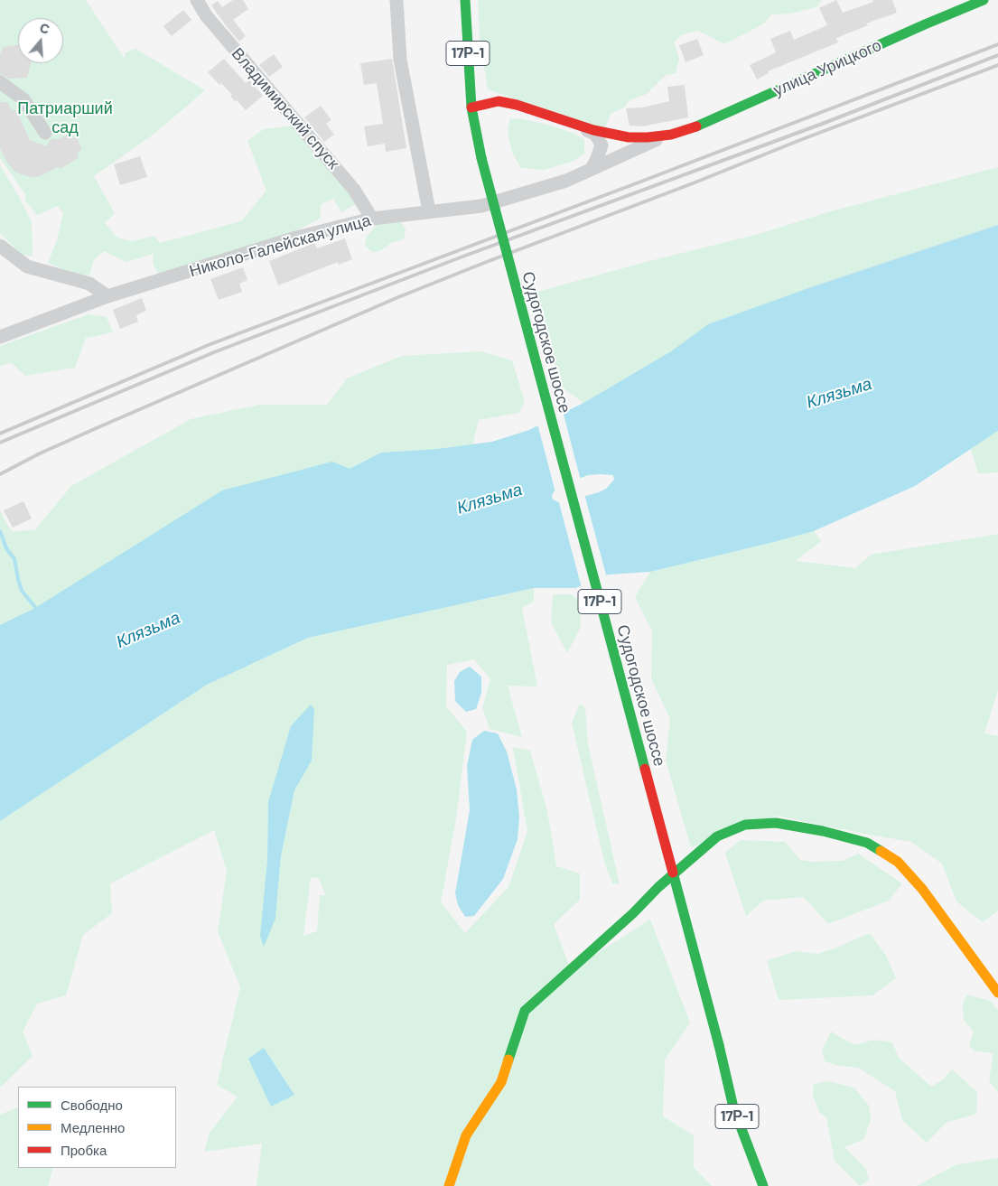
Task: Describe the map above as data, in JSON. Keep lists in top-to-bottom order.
{
  "streets": {
    "street": [
      "17Р-1",
      "улица Урицкого",
      "Владимирский спуск",
      "Николо-Галейская улица",
      "Судогодское шоссе"
    ]
  },
  "crossings": [
    ["17Р-1", "улица Урицкого"],
    ["17Р-1", "Судогодское шоссе"],
    ["улица Урицкого", "Николо-Галейская улица"],
    ["улица Урицкого", "Судогодское шоссе"],
    ["Владимирский спуск", "Николо-Галейская улица"]
  ],
  "water": ["Клязьма"],
  "parks": ["Патриарший сад"],
  "legend": ["Свободно", "Медленно", "Пробка"],
  "north": "top"
}
